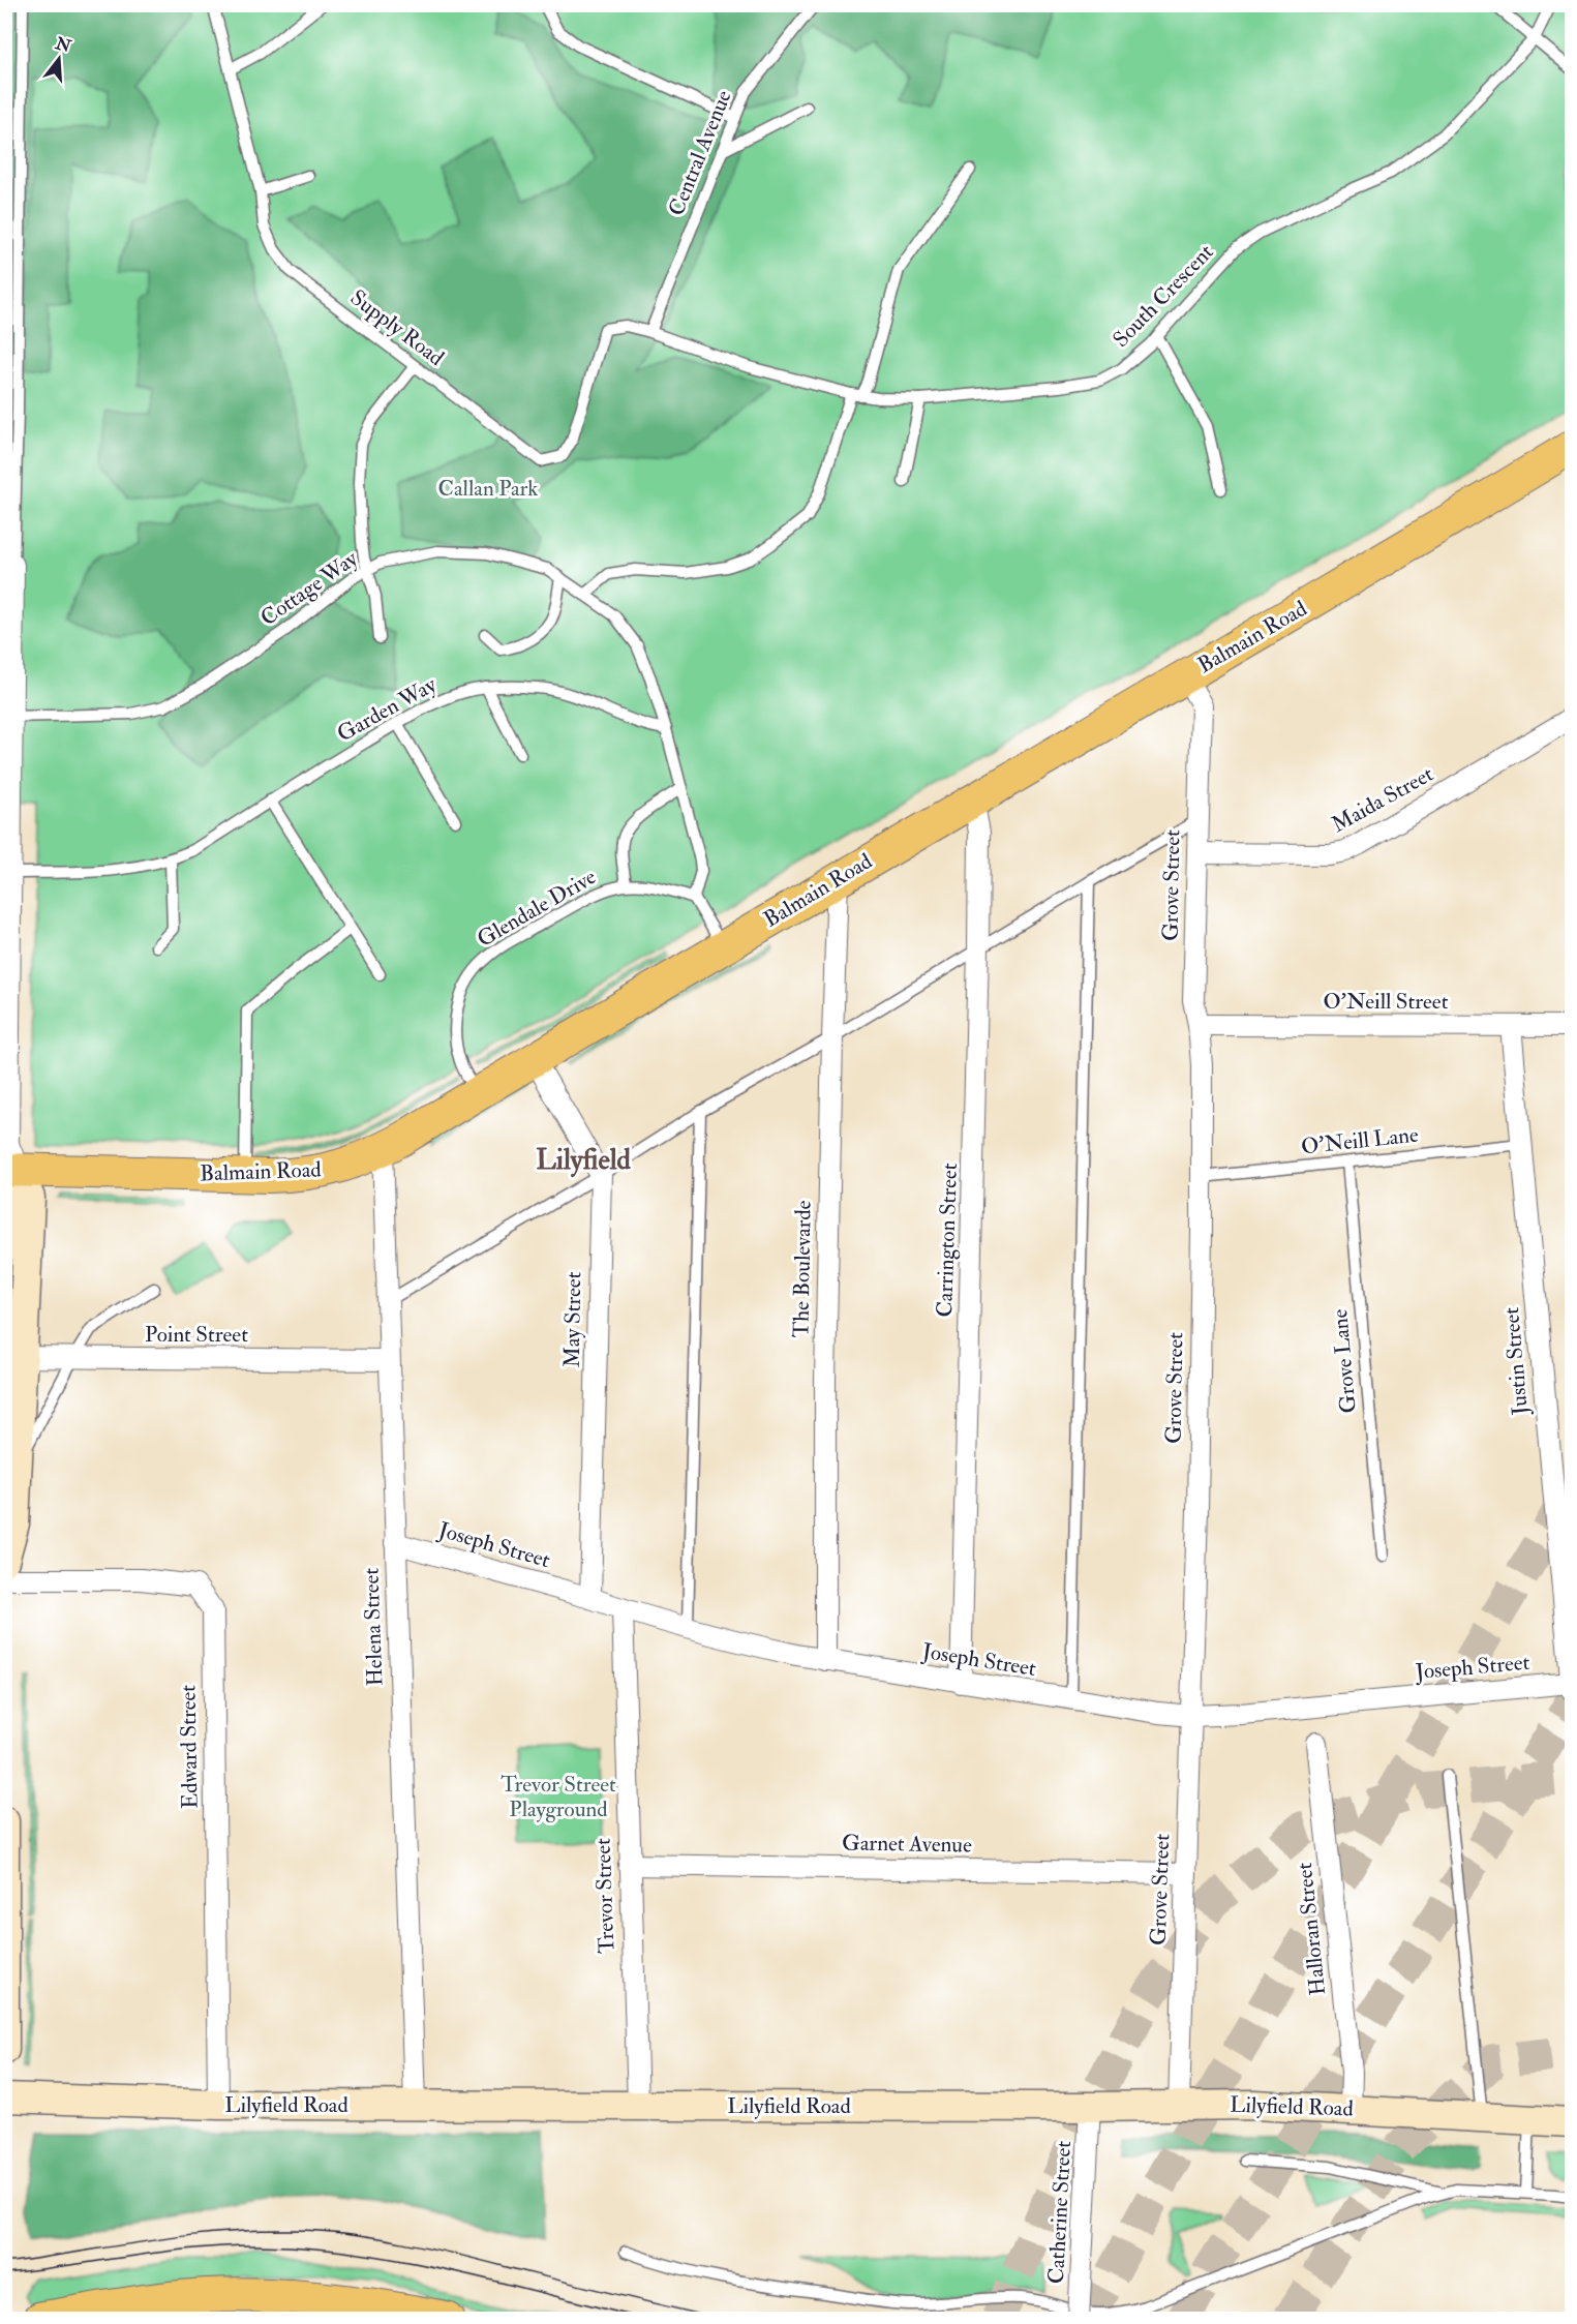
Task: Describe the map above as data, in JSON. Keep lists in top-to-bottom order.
{
  "streets": {
    "main road": ["Balmain Road", "Lilyfield Road"],
    "street": [
      "Maida Street",
      "Grove Street",
      "O'Neill Street",
      "Carrington Street",
      "The Boulevarde",
      "May Street",
      "Point Street",
      "Justin Street",
      "Joseph Street",
      "Helena Street",
      "Edward Street",
      "Garnet Avenue",
      "Trevor Street",
      "Halloran Street",
      "Catherine Street"
    ],
    "lane": [
      "Central Avenue",
      "South Crescent",
      "Supply Road",
      "Cottage Way",
      "Garden Way",
      "Glendale Drive",
      "O'Neill Lane",
      "Grove Lane"
    ]
  },
  "crossings": [
    ["Central Avenue", "South Crescent"],
    ["Central Avenue", "Supply Road"],
    ["South Crescent", "Supply Road"],
    ["Cottage Way", "Garden Way"],
    ["Balmain Road", "Grove Street"],
    ["Balmain Road", "Glendale Drive"],
    ["Balmain Road", "Carrington Street"],
    ["Balmain Road", "The Boulevarde"],
    ["Balmain Road", "Helena Street"],
    ["Maida Street", "Grove Street"],
    ["Grove Street", "O'Neill Street"],
    ["Grove Street", "O'Neill Lane"],
    ["Grove Street", "Joseph Street"],
    ["Grove Street", "Garnet Avenue"],
    ["Grove Street", "Lilyfield Road"],
    ["O'Neill Street", "Justin Street"],
    ["O'Neill Lane", "Grove Lane"],
    ["O'Neill Lane", "Justin Street"],
    ["Carrington Street", "Joseph Street"],
    ["The Boulevarde", "Joseph Street"],
    ["May Street", "Joseph Street"],
    ["Point Street", "Helena Street"],
    ["Justin Street", "Joseph Street"],
    ["Joseph Street", "Helena Street"],
    ["Joseph Street", "Trevor Street"],
    ["Helena Street", "Lilyfield Road"],
    ["Edward Street", "Lilyfield Road"],
    ["Garnet Avenue", "Trevor Street"],
    ["Trevor Street", "Lilyfield Road"],
    ["Halloran Street", "Lilyfield Road"],
    ["Lilyfield Road", "Catherine Street"]
  ],
  "districts": ["Lilyfield"],
  "parks": ["Callan Park", "Trevor Street Playground"],
  "north": "top"
}
